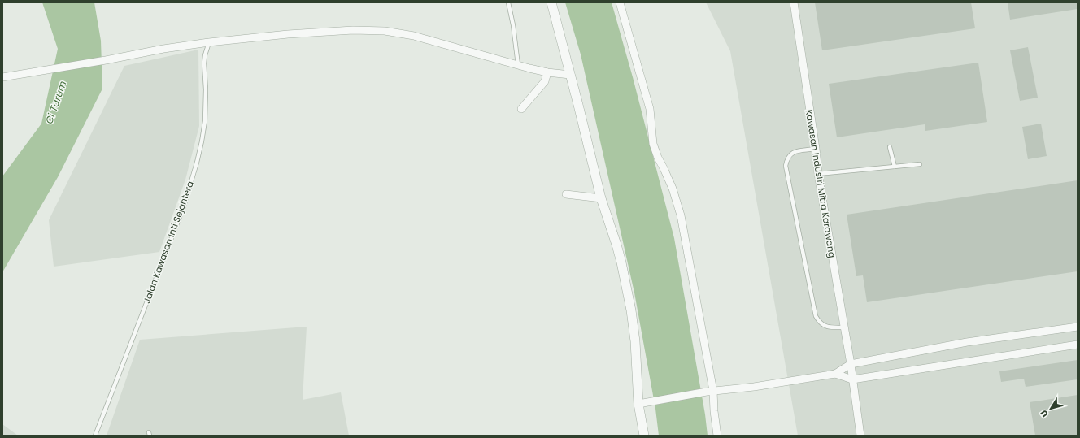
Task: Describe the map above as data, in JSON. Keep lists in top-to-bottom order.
{
  "streets": {
    "street": ["Kawasan Industri Mitra Karawang"],
    "lane": ["Jalan Kawasan Inti Sejahtera"]
  },
  "water": ["Ci Tarum"],
  "north": "bottom left"
}
